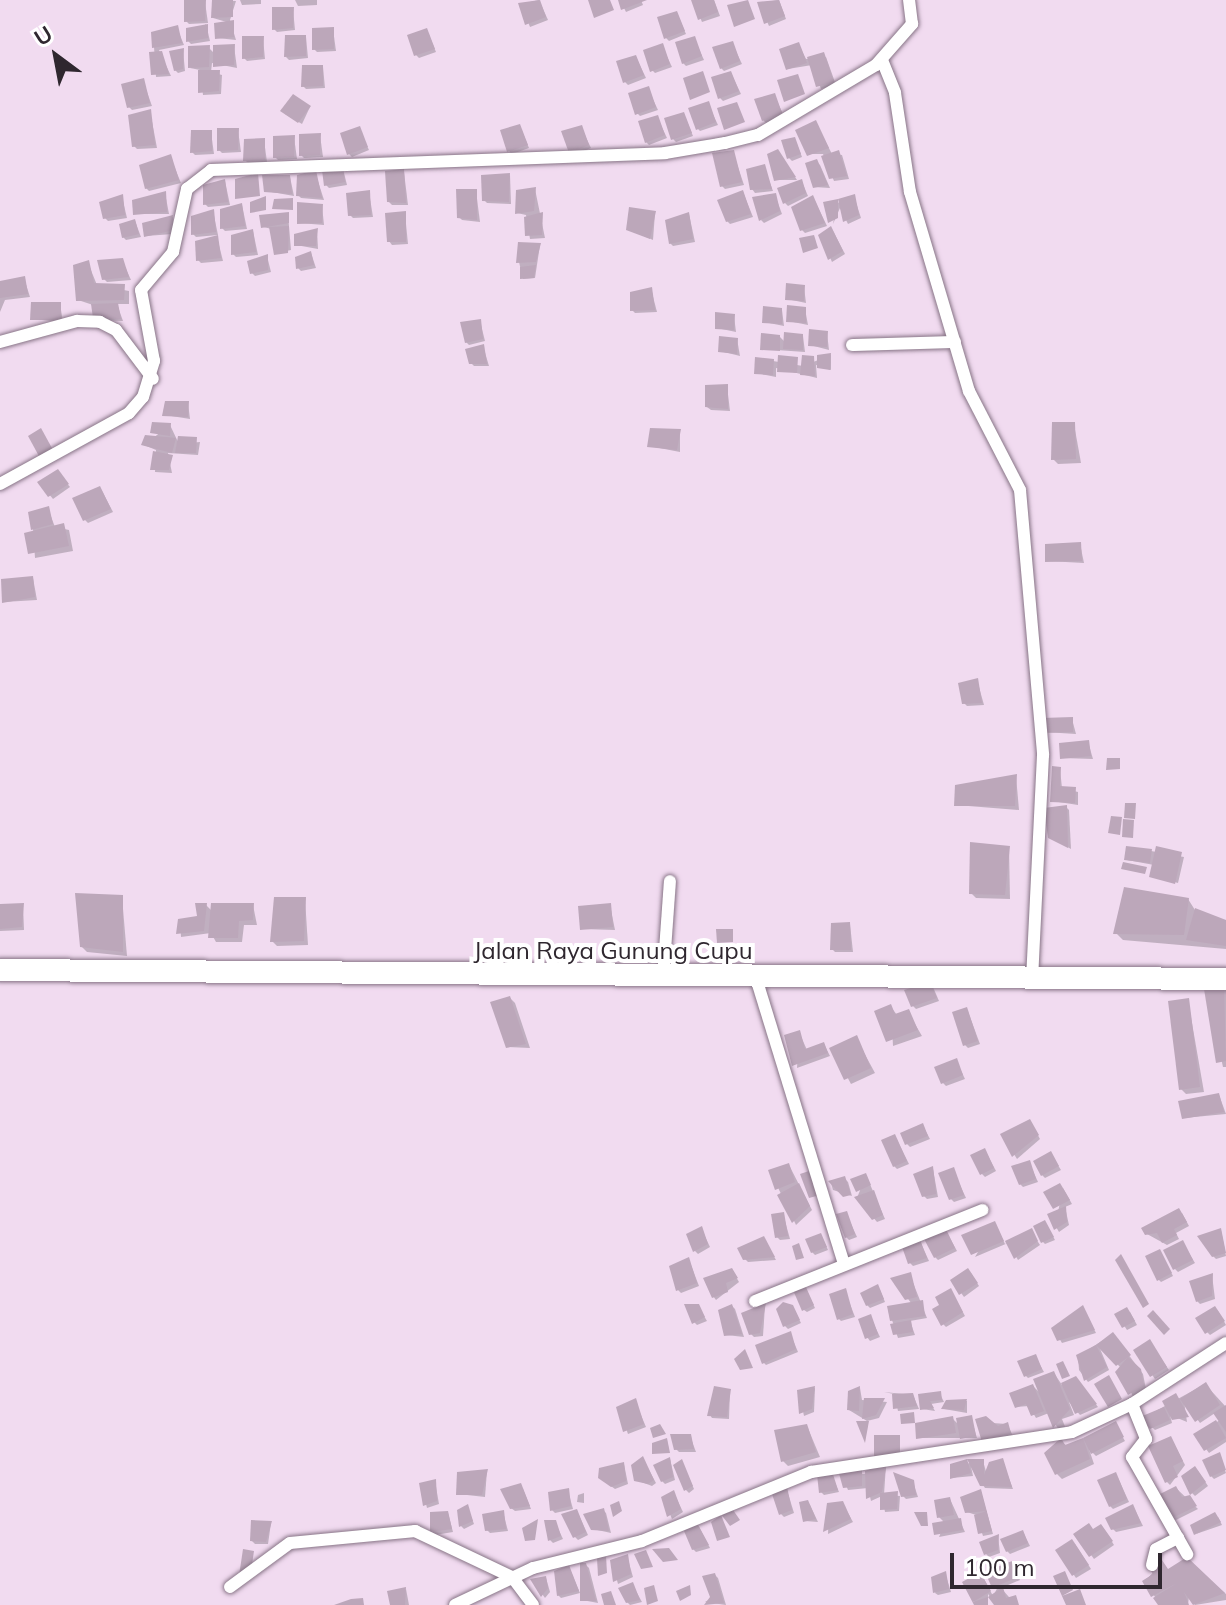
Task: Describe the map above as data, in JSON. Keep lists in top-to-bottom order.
{
  "streets": {
    "highway": ["Jalan Raya Gunung Cupu"]
  },
  "scale_bar": "100 m",
  "north": "top left"
}
